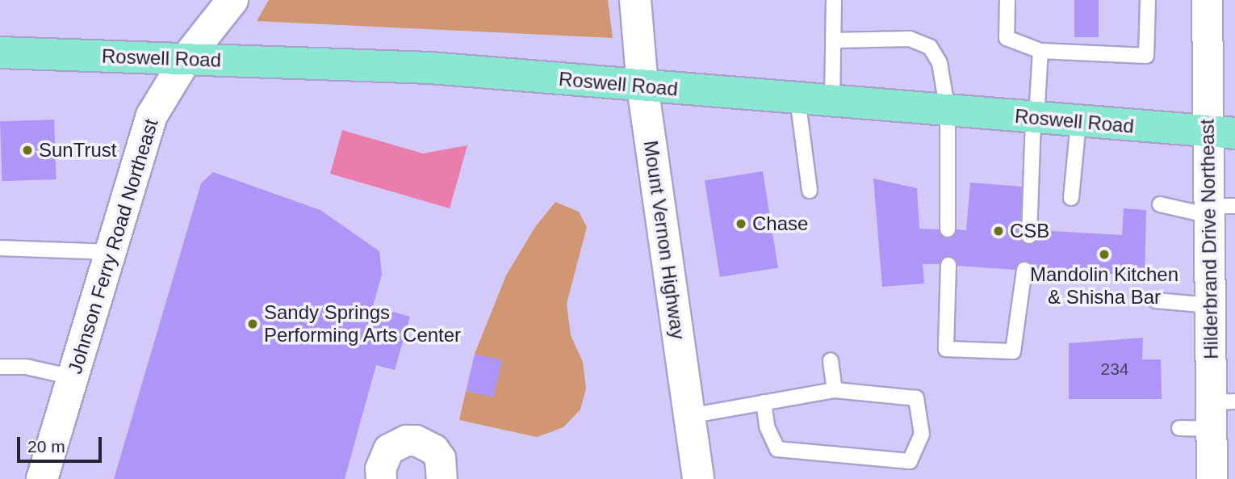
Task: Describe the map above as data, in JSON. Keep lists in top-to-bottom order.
{
  "streets": {
    "main road": ["Roswell Road"],
    "street": ["Hilderbrand Drive Northeast", "Mount Vernon Highway", "Johnson Ferry Road Northeast"]
  },
  "crossings": [
    ["Roswell Road", "Hilderbrand Drive Northeast"],
    ["Roswell Road", "Mount Vernon Highway"],
    ["Roswell Road", "Johnson Ferry Road Northeast"]
  ],
  "places": [
    "SunTrust",
    "Chase",
    "CSB",
    "Mandolin Kitchen & Shisha Bar",
    "Sandy Springs Performing Arts Center"
  ],
  "house_numbers": ["234"],
  "scale_bar": "20 m"
}
